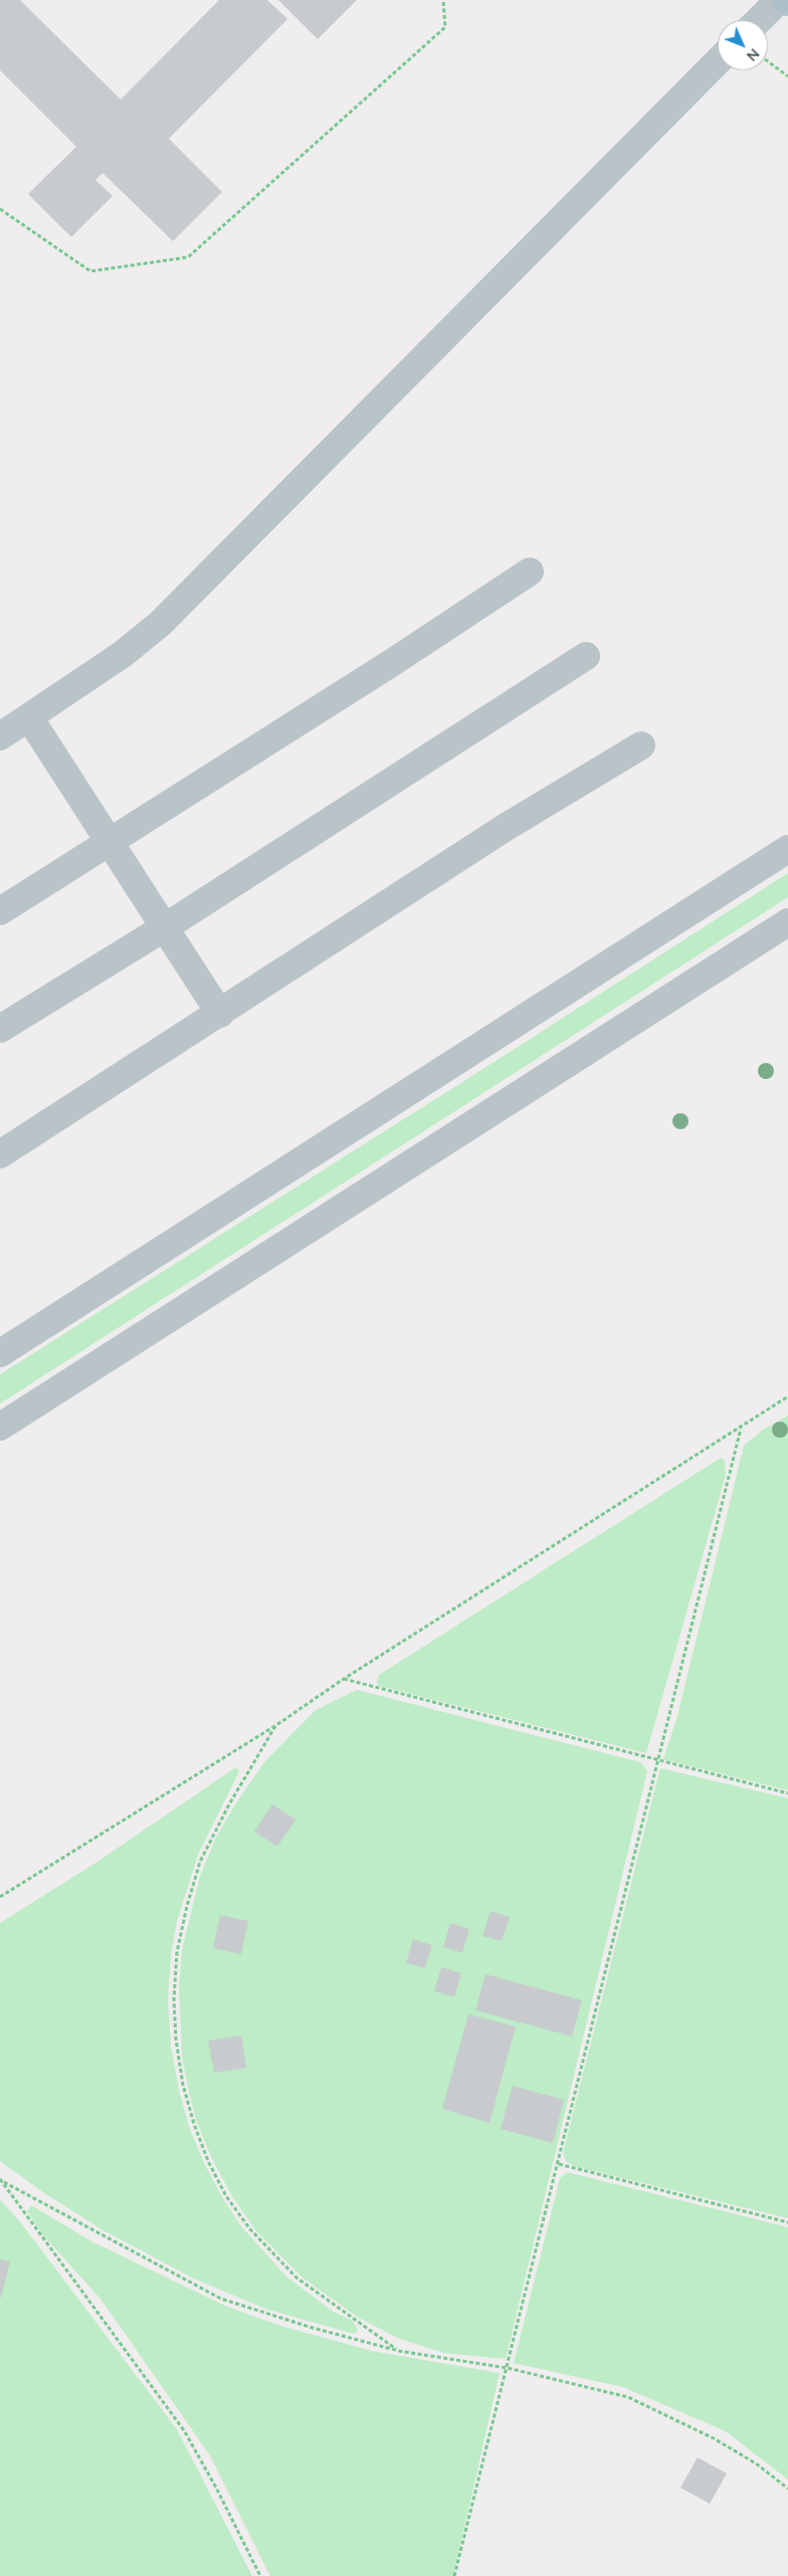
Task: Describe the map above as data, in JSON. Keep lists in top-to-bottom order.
{
  "north": "bottom right"
}
